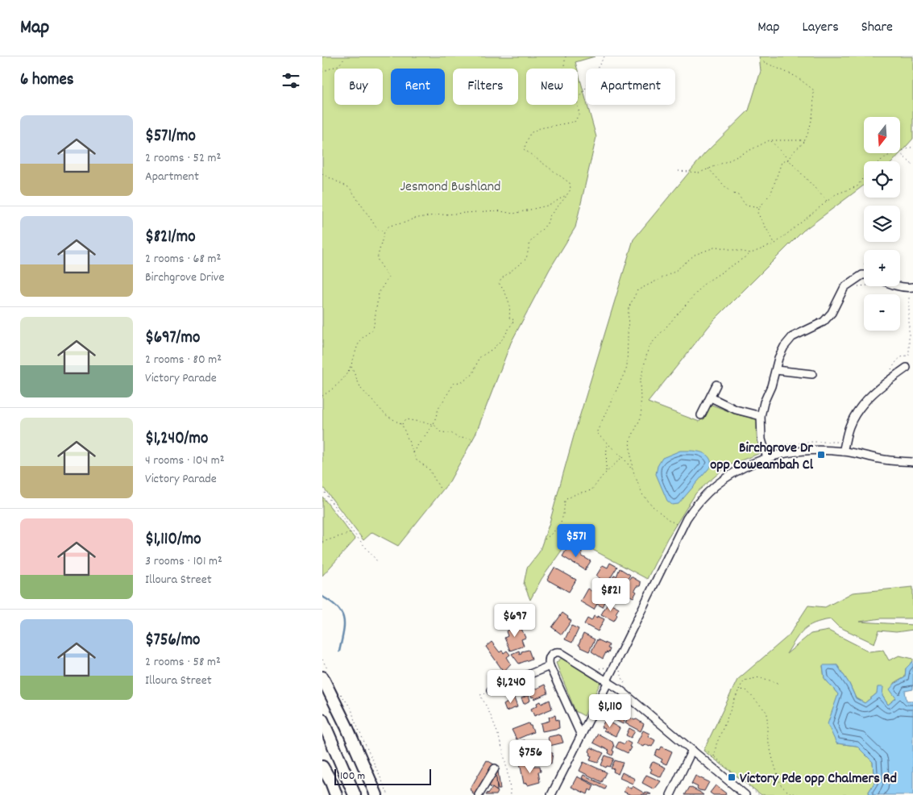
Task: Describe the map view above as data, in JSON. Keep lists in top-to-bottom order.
{
  "parks": ["Jesmond Bushland"],
  "places": {
    "transit": ["Birchgrove Dr opp Coweambah Cl", "Victory Pde opp Chalmers Rd"]
  },
  "scale_bar": "100 m",
  "north": "bottom",
  "page": {
    "header": "Map",
    "nav": ["Map", "Layers", "Share"],
    "heading": "6 homes",
    "chip": [
      "Buy",
      "Rent",
      "Filters",
      "New",
      "Apartment"
    ],
    "list": [
      {
        "name": "$571/mo",
        "note": "2 rooms · 52 m² · Apartment"
      },
      {
        "name": "$821/mo",
        "note": "2 rooms · 68 m² · Birchgrove Drive"
      },
      {
        "name": "$697/mo",
        "note": "2 rooms · 80 m² · Victory Parade"
      },
      {
        "name": "$1,240/mo",
        "note": "4 rooms · 104 m² · Victory Parade"
      },
      {
        "name": "$1,110/mo",
        "note": "3 rooms · 101 m² · Illoura Street"
      },
      {
        "name": "$756/mo",
        "note": "2 rooms · 58 m² · Illoura Street"
      }
    ],
    "map_buttons": ["+", "−"],
    "price": [
      "$571",
      "$821",
      "$697",
      "$1,240",
      "$1,110",
      "$756"
    ],
    "scale": "100 m"
  }
}
